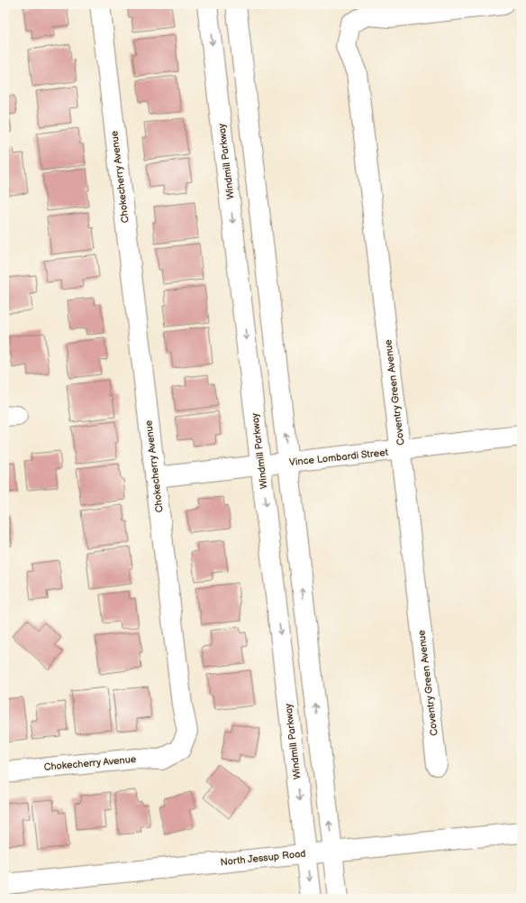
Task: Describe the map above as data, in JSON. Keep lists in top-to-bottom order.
{
  "streets": {
    "street": [
      "Windmill Parkway",
      "Chokecherry Avenue",
      "Coventry Green Avenue",
      "Vince Lombardi Street",
      "North Jessup Road"
    ]
  },
  "crossings": [
    ["Windmill Parkway", "Vince Lombardi Street"],
    ["Windmill Parkway", "North Jessup Road"],
    ["Chokecherry Avenue", "Vince Lombardi Street"],
    ["Coventry Green Avenue", "Vince Lombardi Street"]
  ]
}
